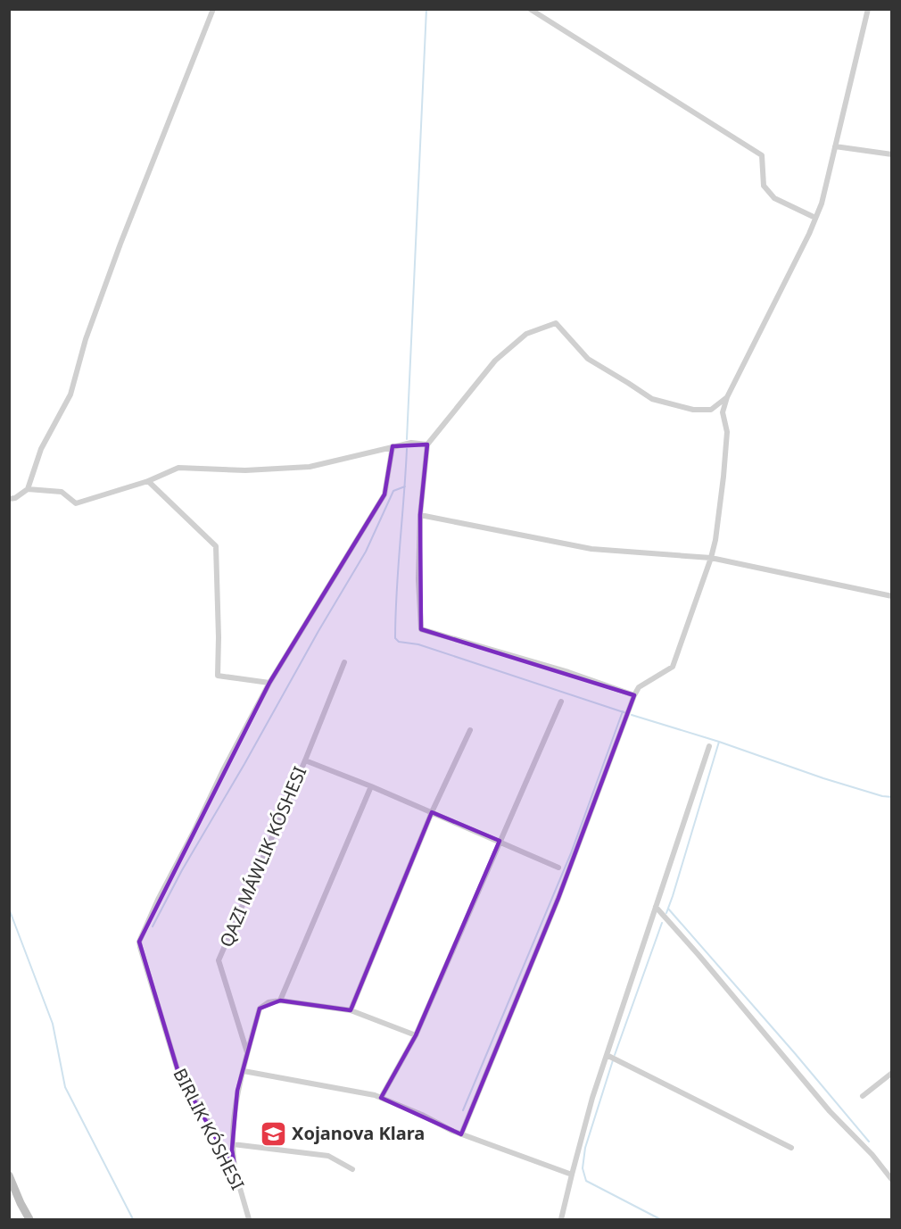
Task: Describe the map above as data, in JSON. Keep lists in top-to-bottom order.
{
  "streets": {
    "street": ["BIRLIK KÓSHESI"]
  },
  "places": {
    "school or university": ["Xojanova Klara"]
  }
}
